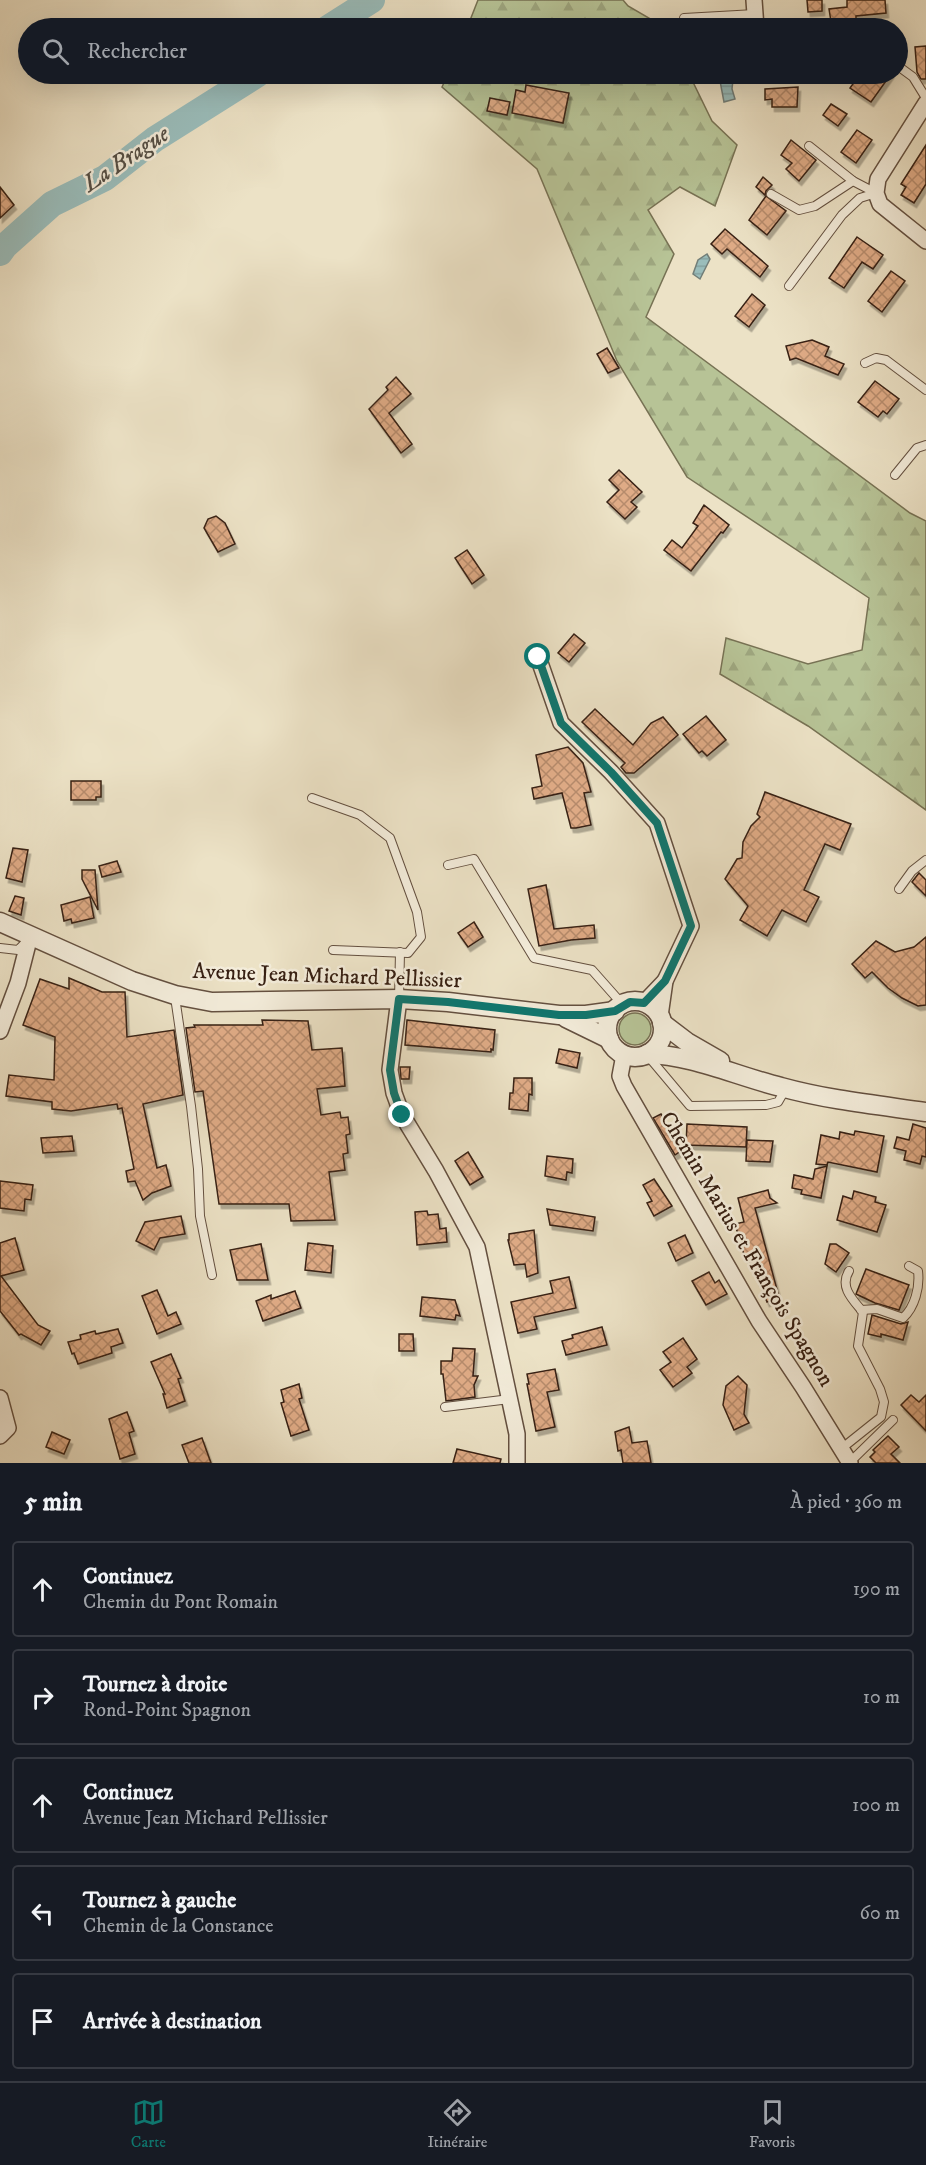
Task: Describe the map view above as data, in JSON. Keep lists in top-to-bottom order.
{
  "streets": {
    "street": ["Avenue Jean Michard Pellissier", "Chemin Marius et François Spagnon"]
  },
  "crossings": [
    ["Avenue Jean Michard Pellissier", "Chemin Marius et François Spagnon"]
  ],
  "water": ["La Brague"],
  "page": {
    "search": "Rechercher",
    "heading": ["5 min", "À pied · 360 m"],
    "list": [
      ["Continuez", "Chemin du Pont Romain", "190 m"],
      ["Tournez à droite", "Rond-Point Spagnon", "10 m"],
      ["Continuez", "Avenue Jean Michard Pellissier", "100 m"],
      ["Tournez à gauche", "Chemin de la Constance", "60 m"],
      "Arrivée à destination"
    ],
    "nav": ["Carte", "Itinéraire", "Favoris"]
  }
}
